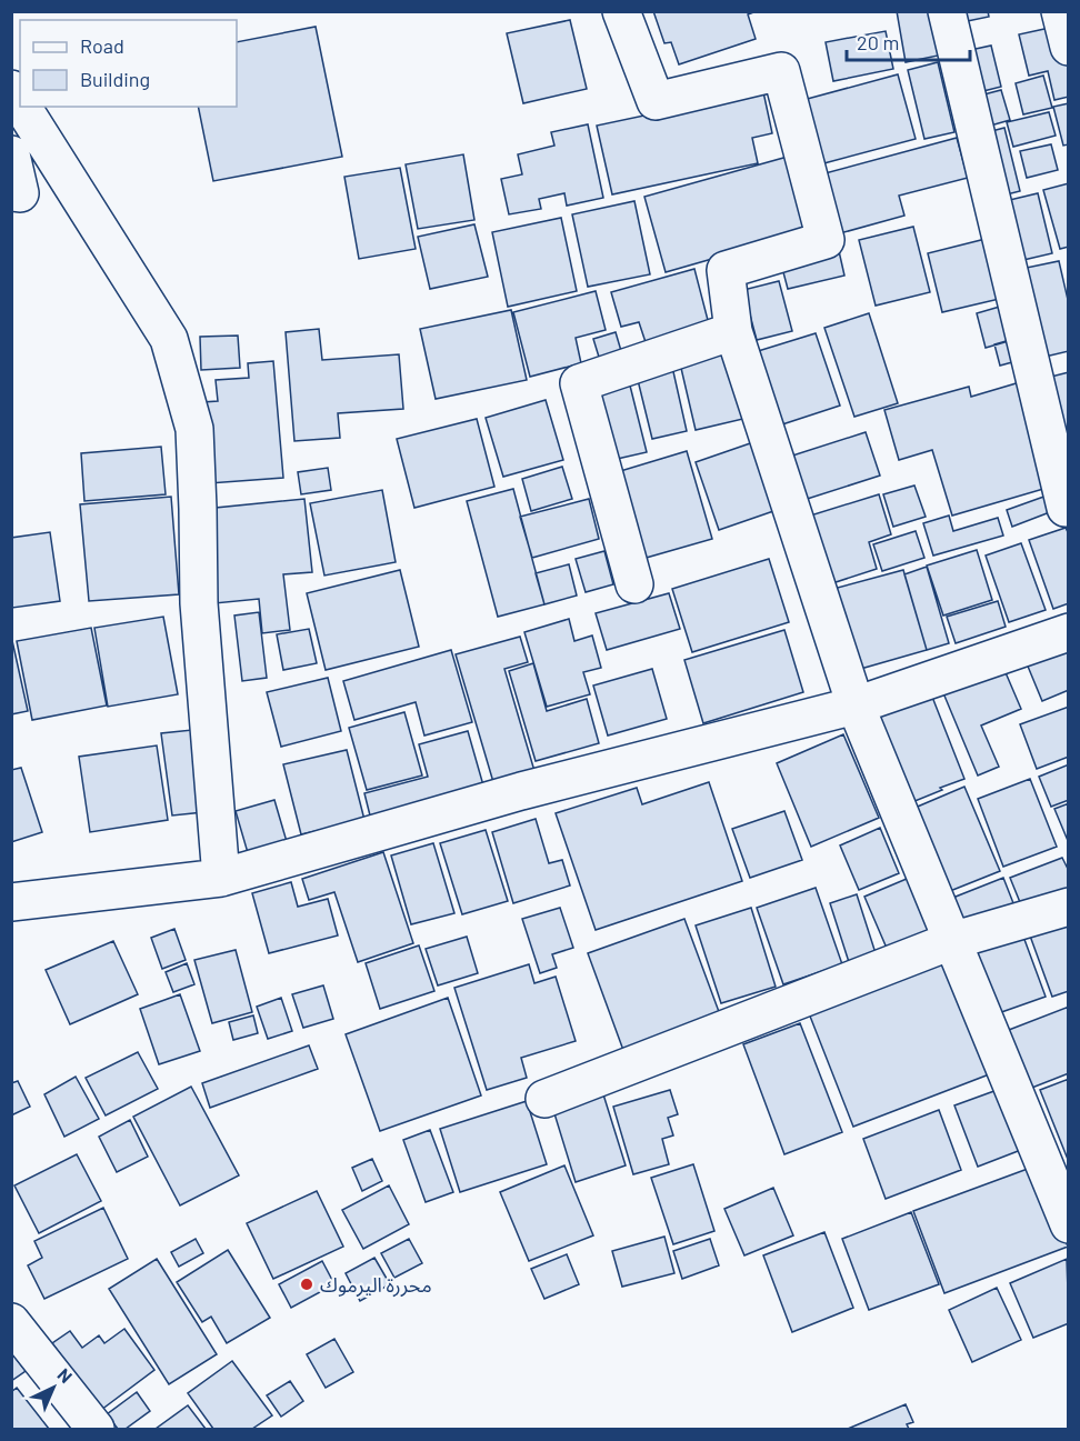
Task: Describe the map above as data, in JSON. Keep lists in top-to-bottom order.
{
  "places": ["محررة اليرموك"],
  "legend": ["Road", "Building"],
  "scale_bar": "20 m",
  "north": "top right"
}
